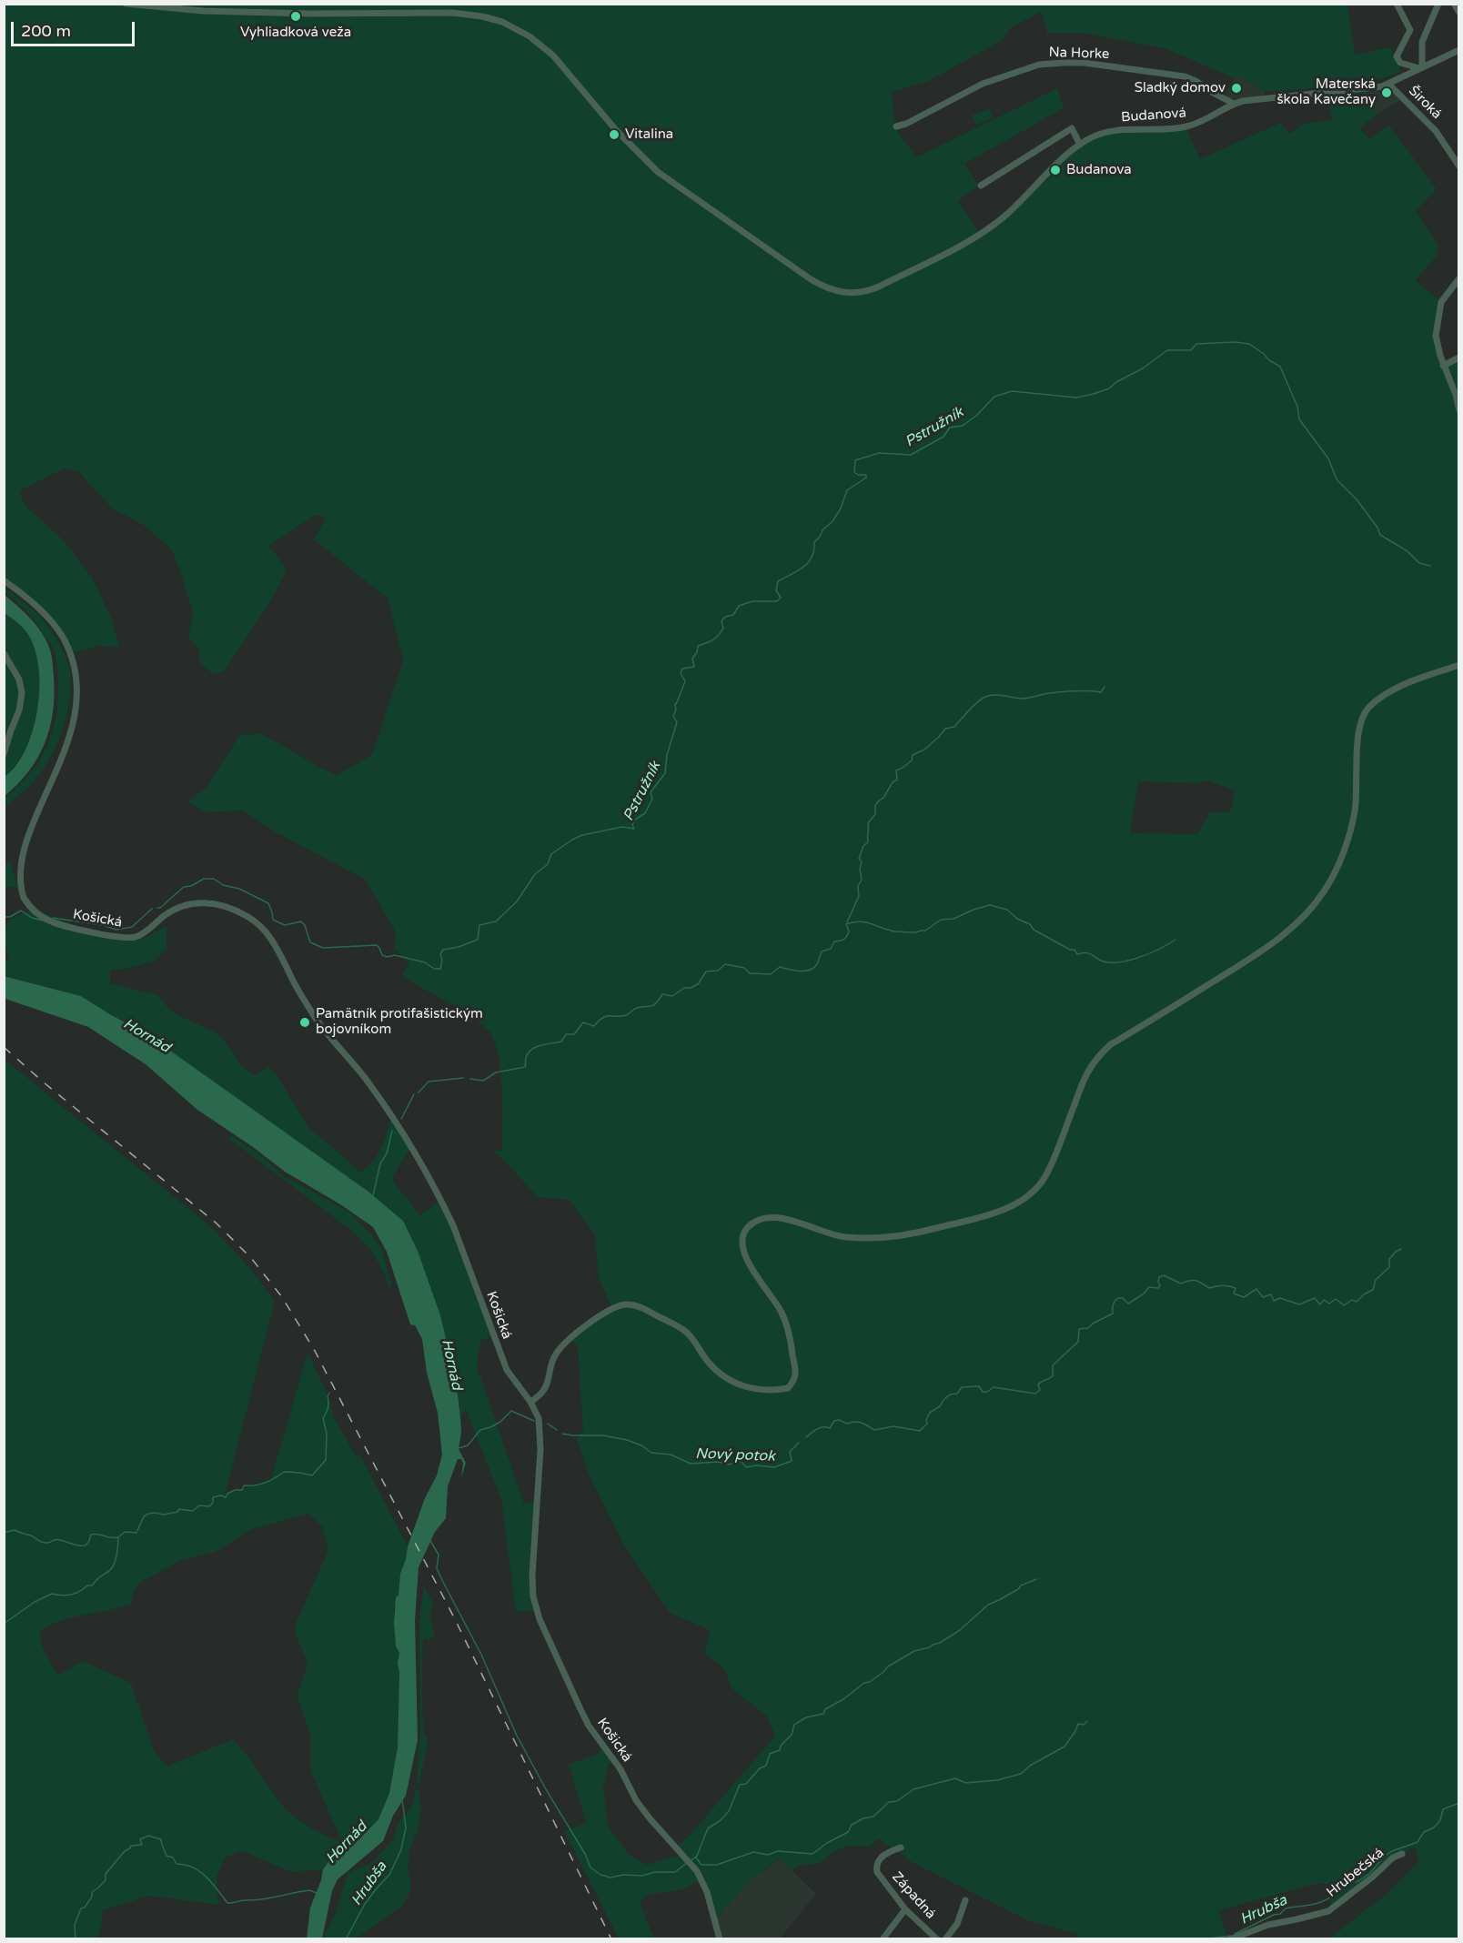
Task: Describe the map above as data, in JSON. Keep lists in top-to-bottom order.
{
  "streets": {
    "street": [
      "Na Horke",
      "Široká",
      "Budanová",
      "Košická",
      "Hrubečská",
      "Západná"
    ]
  },
  "crossings": [
    ["Na Horke", "Budanová"],
    ["Široká", "Budanová"]
  ],
  "water": [
    "Pstružník",
    "Hornád",
    "Nový potok",
    "Hrubša"
  ],
  "places": [
    "Vyhliadková veža",
    "Sladký domov",
    "Materská škola Kavečany",
    "Vitalina",
    "Budanova",
    "Pamätník protifašistickým bojovníkom"
  ],
  "scale_bar": "200 m"
}
